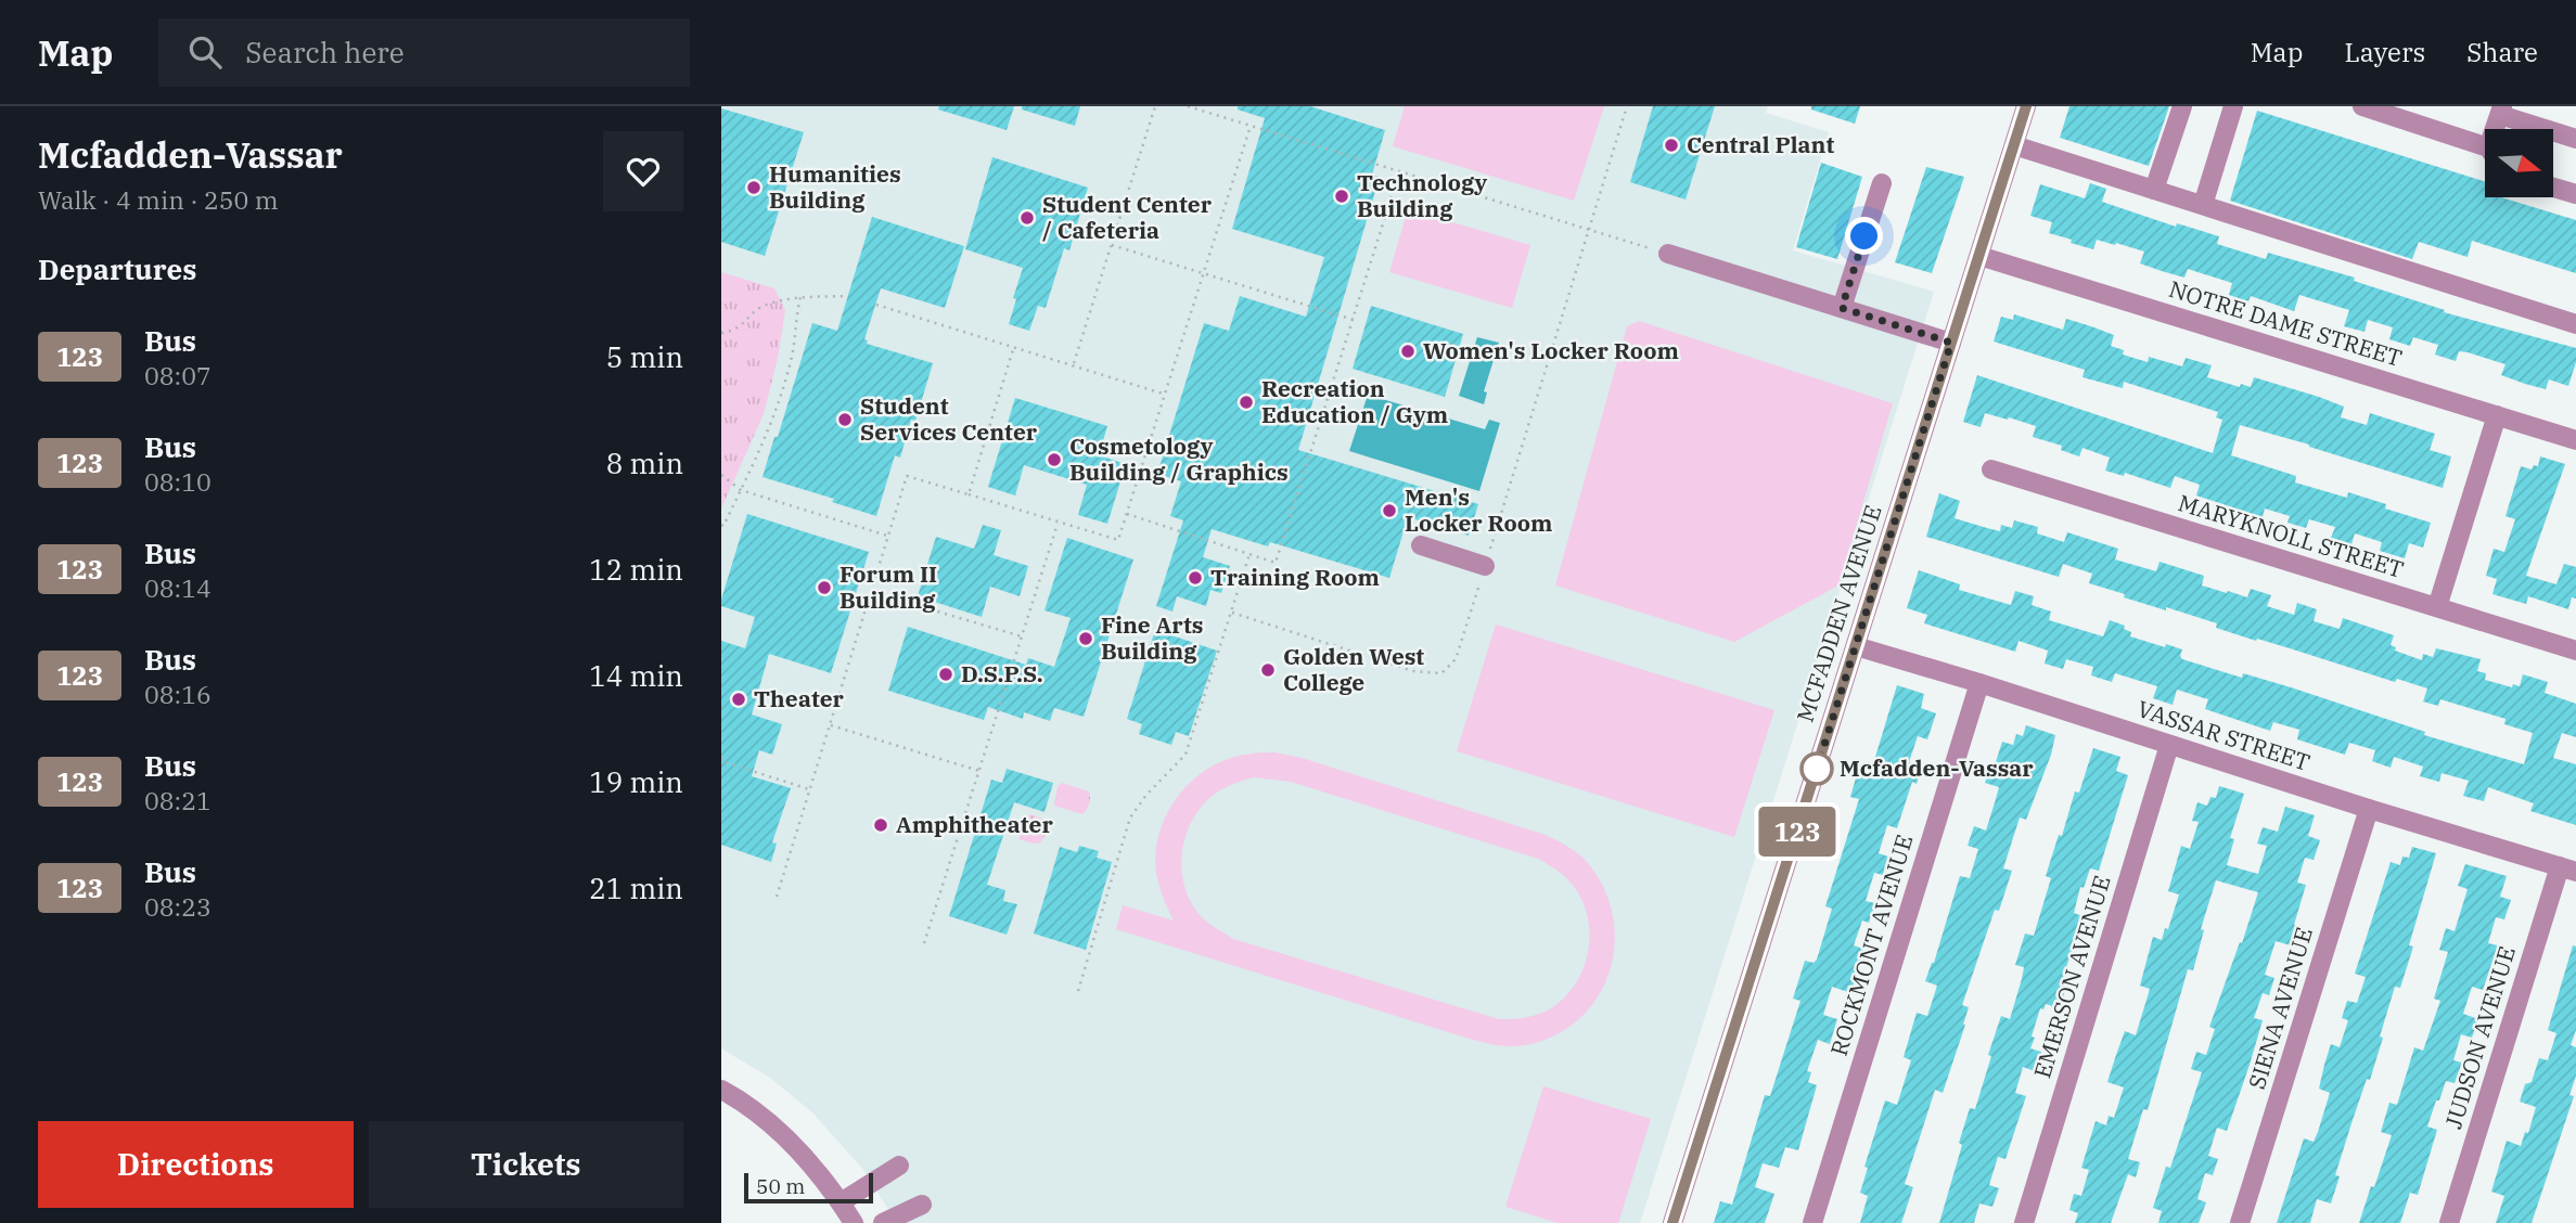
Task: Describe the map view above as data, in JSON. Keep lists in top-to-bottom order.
{
  "streets": {
    "street": [
      "NOTRE DAME STREET",
      "MARYKNOLL STREET",
      "MCFADDEN AVENUE",
      "VASSAR STREET",
      "ROCKMONT AVENUE",
      "EMERSON AVENUE",
      "SIENA AVENUE",
      "JUDSON AVENUE"
    ]
  },
  "crossings": [
    ["NOTRE DAME STREET", "MCFADDEN AVENUE"],
    ["MCFADDEN AVENUE", "VASSAR STREET"],
    ["VASSAR STREET", "ROCKMONT AVENUE"],
    ["VASSAR STREET", "EMERSON AVENUE"],
    ["VASSAR STREET", "SIENA AVENUE"],
    ["VASSAR STREET", "JUDSON AVENUE"]
  ],
  "places": [
    "Central Plant",
    "Humanities Building",
    "Technology Building",
    "Student Center / Cafeteria",
    "Women's Locker Room",
    "Recreation Education / Gym",
    "Student Services Center",
    "Cosmetology Building / Graphics",
    "Men's Locker Room",
    "Training Room",
    "Forum II Building",
    "Fine Arts Building",
    "Golden West College",
    "D.S.P.S.",
    "Theater",
    "Mcfadden-Vassar",
    "Amphitheater"
  ],
  "lines": ["bus line 123"],
  "scale_bar": "50 m",
  "north": "right",
  "page": {
    "header": "Map",
    "search": "Search here",
    "nav": ["Map", "Layers", "Share"],
    "heading": [
      ["Mcfadden-Vassar", "Walk · 4 min · 250 m"],
      "Departures"
    ],
    "on_map": "123",
    "list": [
      {
        "mark": "123",
        "name": "Bus",
        "note": "08:07",
        "value": "5 min"
      },
      {
        "mark": "123",
        "name": "Bus",
        "note": "08:10",
        "value": "8 min"
      },
      {
        "mark": "123",
        "name": "Bus",
        "note": "08:14",
        "value": "12 min"
      },
      {
        "mark": "123",
        "name": "Bus",
        "note": "08:16",
        "value": "14 min"
      },
      {
        "mark": "123",
        "name": "Bus",
        "note": "08:21",
        "value": "19 min"
      },
      {
        "mark": "123",
        "name": "Bus",
        "note": "08:23",
        "value": "21 min"
      }
    ],
    "buttons": ["Directions", "Tickets"],
    "scale": "50 m"
  }
}
